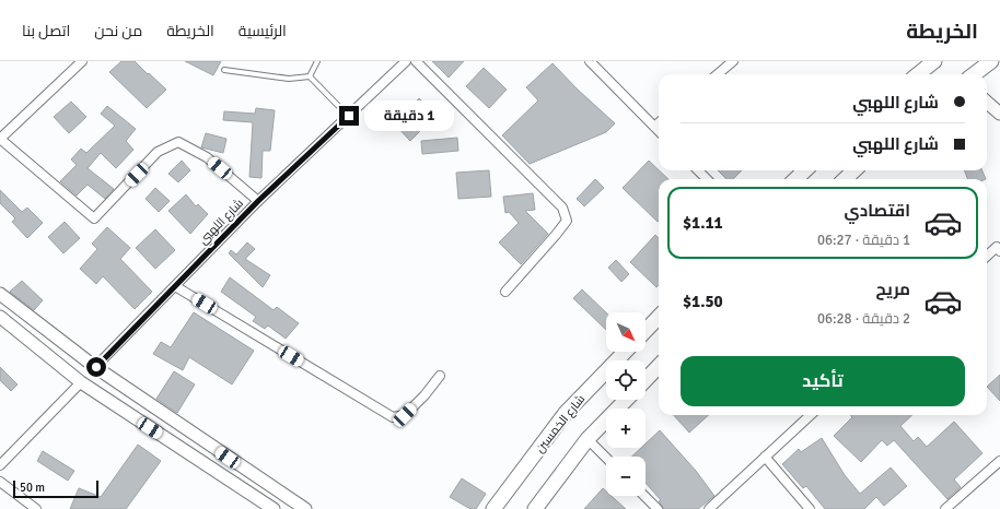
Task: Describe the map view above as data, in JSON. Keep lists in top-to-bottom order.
{
  "streets": {
    "main road": ["شارع الخمسين"],
    "street": ["شارع اللهبي"]
  },
  "scale_bar": "50 m",
  "north": "bottom right",
  "page": {
    "header": "الخريطة",
    "nav": [
      "الرئيسية",
      "الخريطة",
      "من نحن",
      "اتصل بنا"
    ],
    "banner": ["شارع اللهبي", "شارع اللهبي"],
    "bubble": "1 دقيقة",
    "list": [
      {
        "name": "اقتصادي",
        "note": "1 دقيقة · 06:27",
        "value": "$1.11"
      },
      {
        "name": "مريح",
        "note": "2 دقيقة · 06:28",
        "value": "$1.50"
      }
    ],
    "map_buttons": ["+", "−"],
    "buttons": "تأكيد",
    "scale": "50 m"
  }
}
